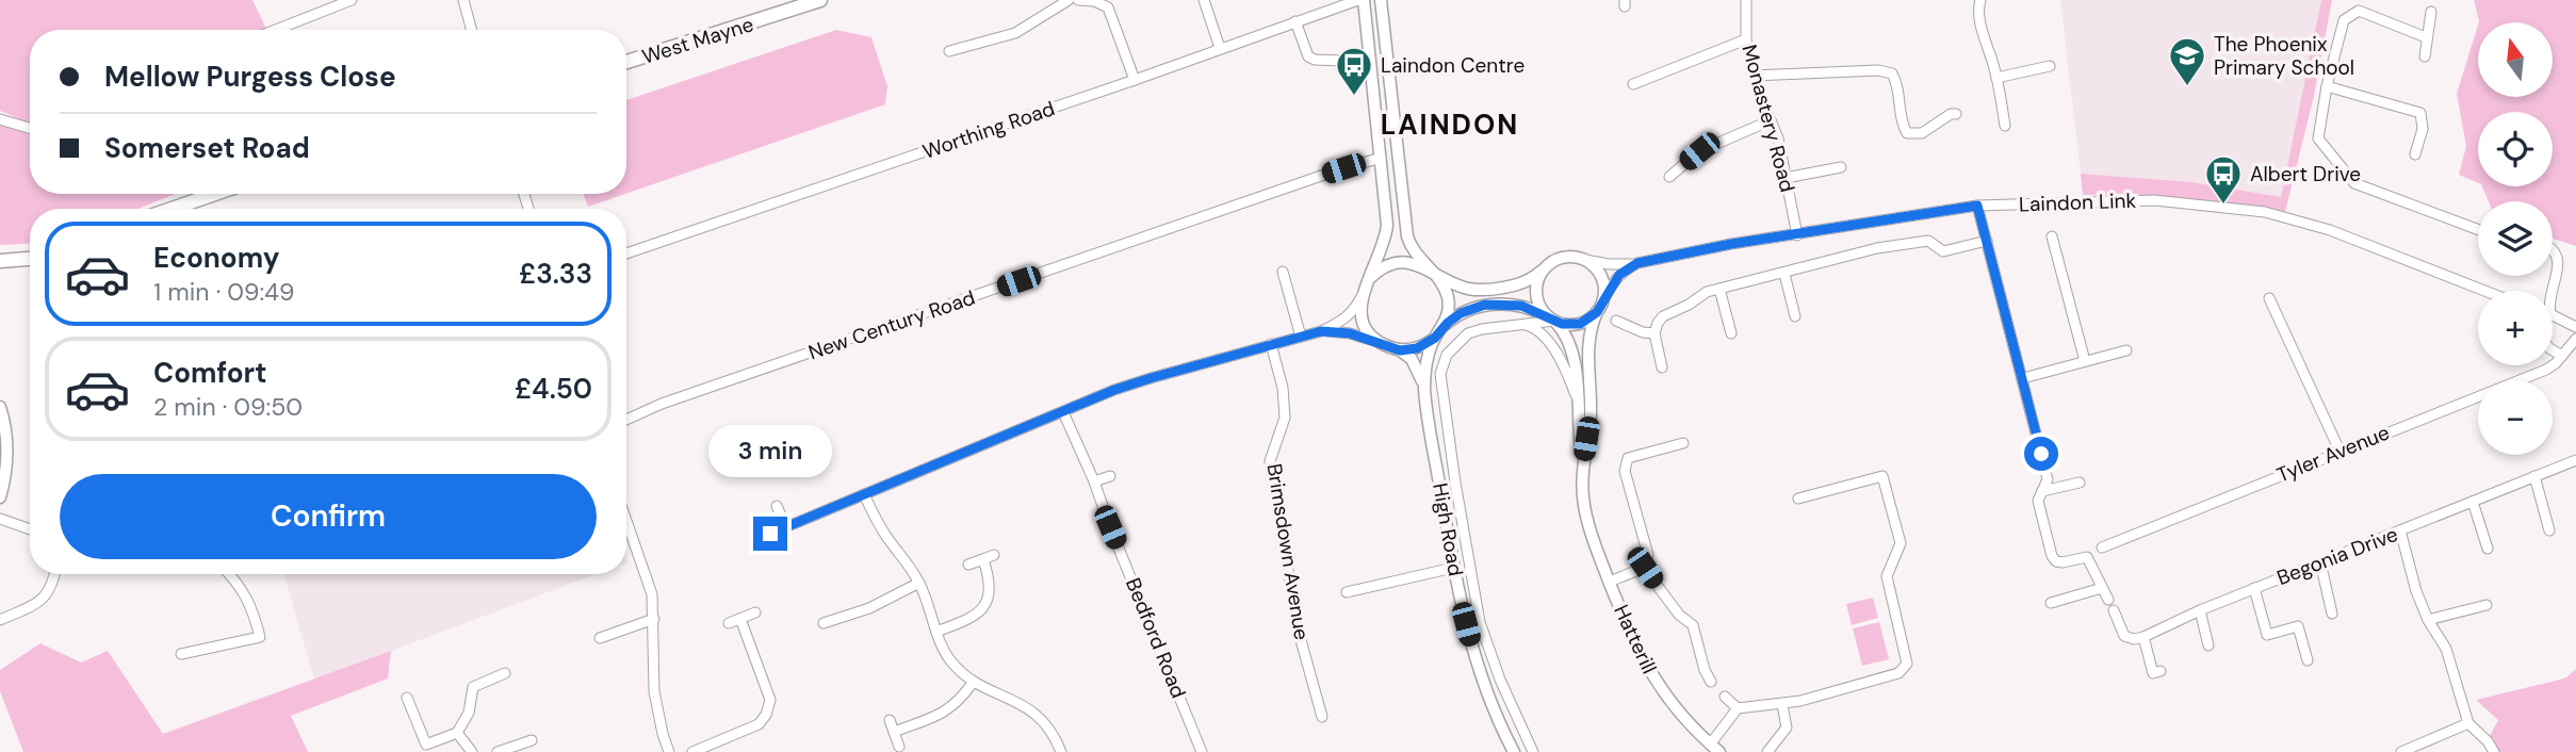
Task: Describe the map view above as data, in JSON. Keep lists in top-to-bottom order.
{
  "streets": {
    "main road": ["West Mayne"],
    "street": [
      "Monastery Road",
      "Worthing Road",
      "Laindon Link",
      "New Century Road",
      "Tyler Avenue",
      "High Road",
      "Brimsdown Avenue",
      "Begonia Drive",
      "Bedford Road",
      "Hatterill"
    ]
  },
  "crossings": [
    ["Monastery Road", "Laindon Link"],
    ["Laindon Link", "Hatterill"]
  ],
  "districts": ["LAINDON"],
  "places": {
    "school or university": ["The Phoenix Primary School"],
    "bus stop": ["Laindon Centre", "Albert Drive"]
  },
  "north": "top",
  "page": {
    "map_buttons": ["+", "−"],
    "banner": ["Mellow Purgess Close", "Somerset Road"],
    "list": [
      {
        "name": "Economy",
        "note": "1 min · 09:49",
        "value": "£3.33"
      },
      {
        "name": "Comfort",
        "note": "2 min · 09:50",
        "value": "£4.50"
      }
    ],
    "bubble": "3 min",
    "buttons": "Confirm"
  }
}
